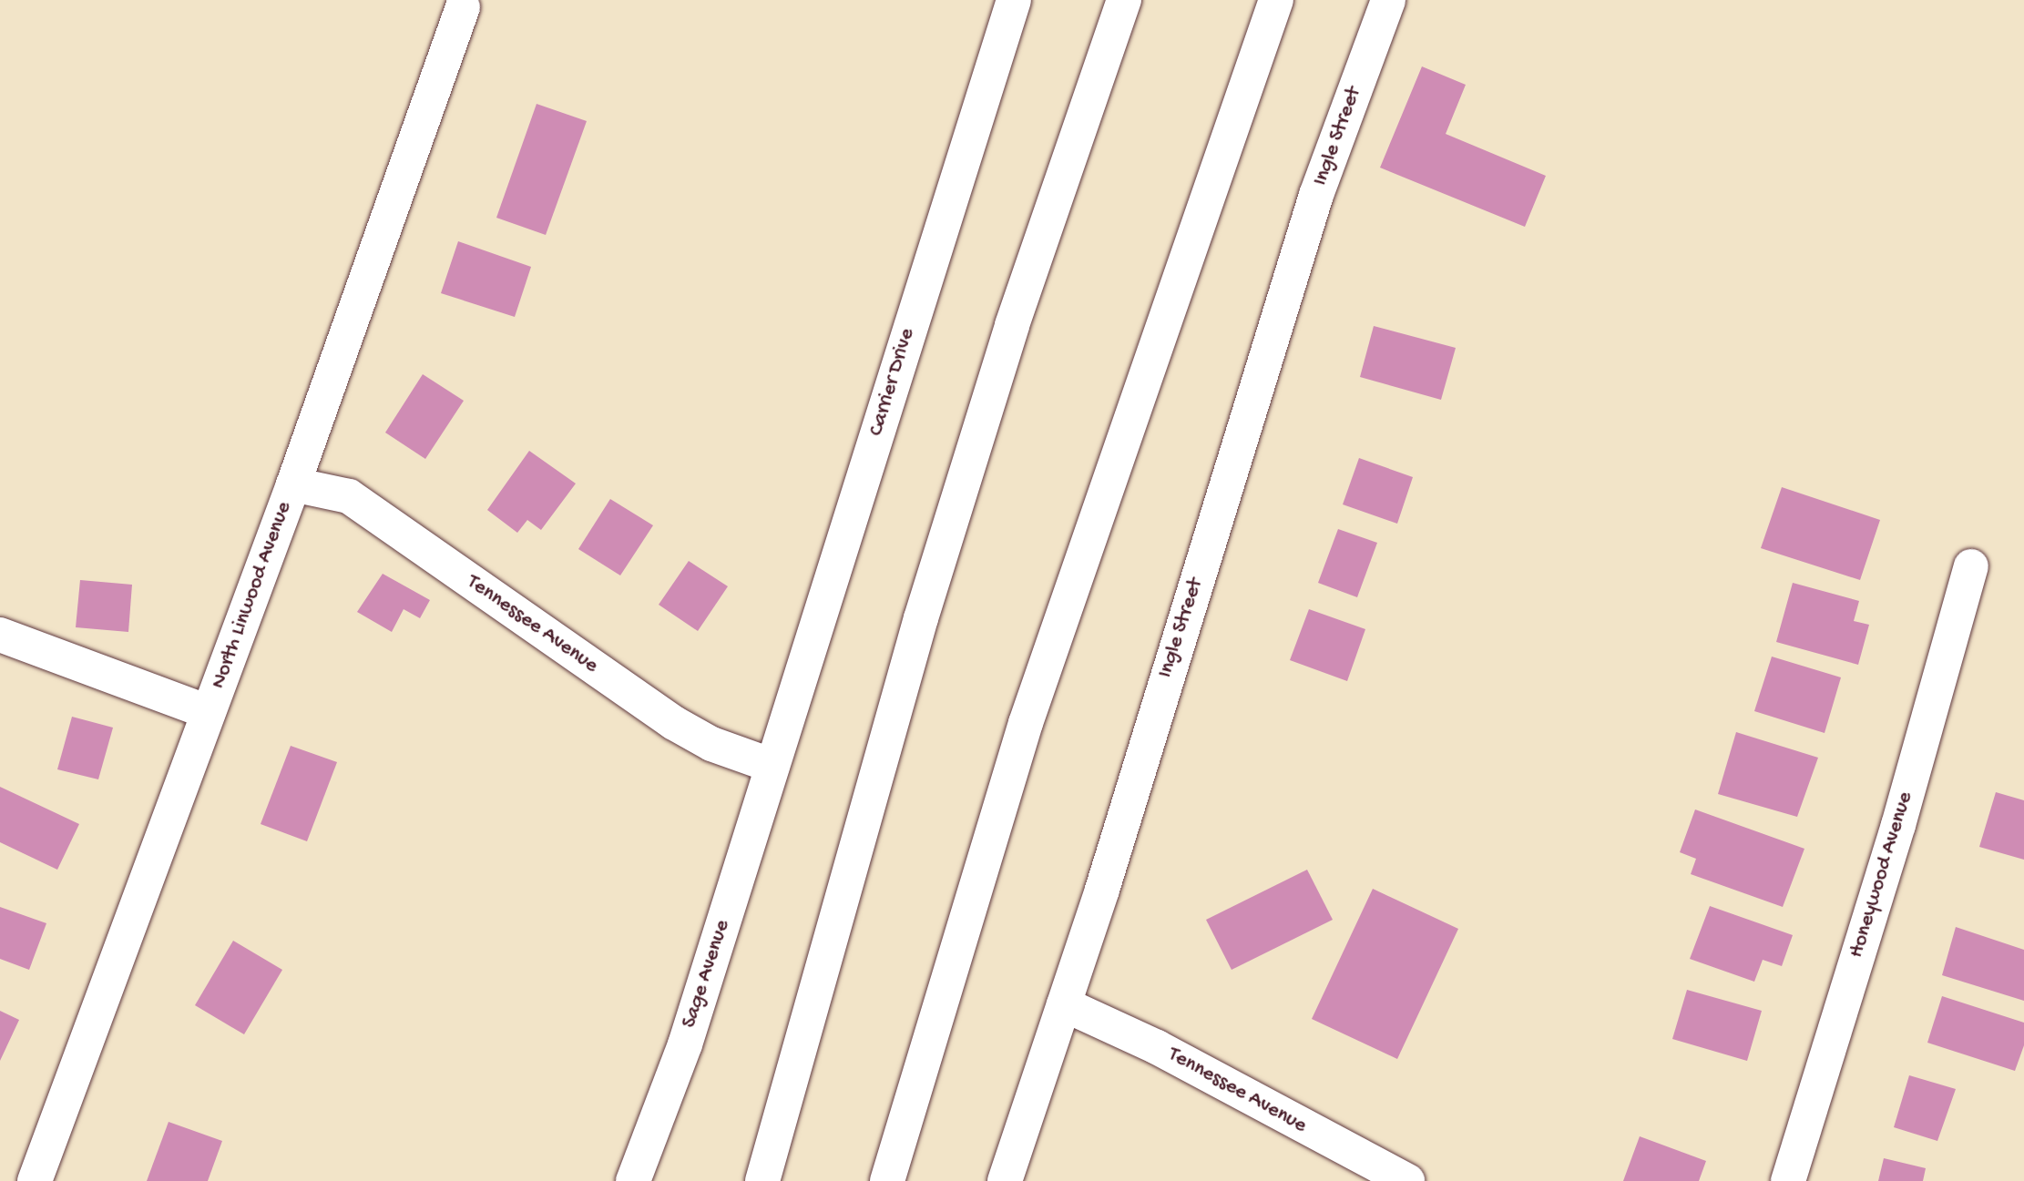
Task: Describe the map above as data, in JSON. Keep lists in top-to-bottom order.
{
  "streets": {
    "main road": [
      "Ingle Street",
      "Carrier Drive",
      "North Linwood Avenue",
      "Tennessee Avenue",
      "Honeywood Avenue",
      "Sage Avenue"
    ]
  },
  "crossings": [
    ["Ingle Street", "Tennessee Avenue"],
    ["Carrier Drive", "Tennessee Avenue"],
    ["Carrier Drive", "Sage Avenue"],
    ["North Linwood Avenue", "Tennessee Avenue"],
    ["Tennessee Avenue", "Sage Avenue"]
  ]
}
